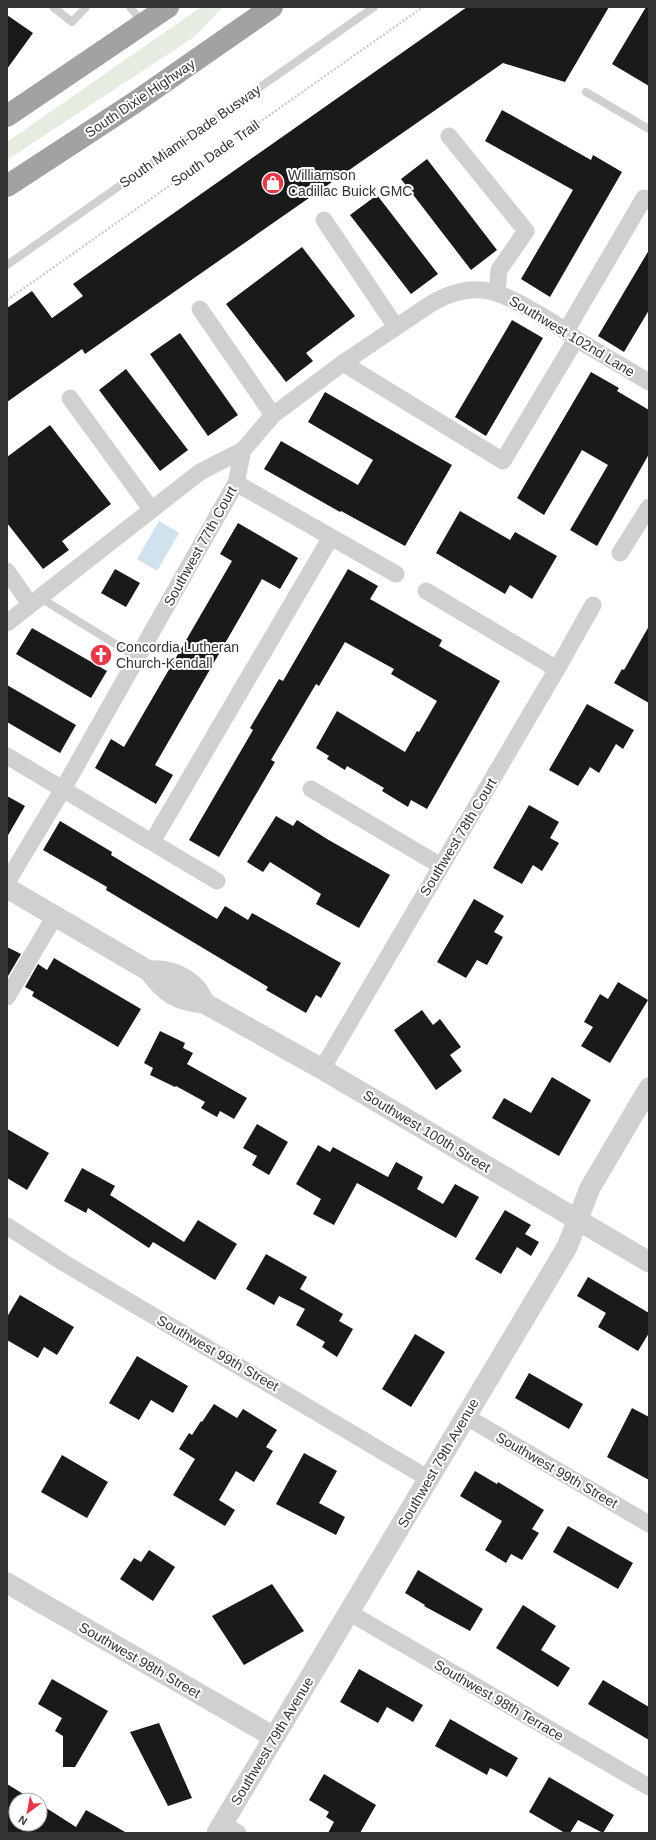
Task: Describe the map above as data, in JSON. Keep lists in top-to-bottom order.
{
  "streets": {
    "highway": ["South Dixie Highway"],
    "street": [
      "Southwest 102nd Lane",
      "Southwest 77th Court",
      "Southwest 78th Court",
      "Southwest 100th Street",
      "Southwest 99th Street",
      "Southwest 79th Avenue",
      "Southwest 98th Street",
      "Southwest 98th Terrace"
    ],
    "lane": ["South Miami-Dade Busway"],
    "path": ["South Dade Trail"]
  },
  "crossings": [
    ["Southwest 102nd Lane", "Southwest 77th Court"],
    ["Southwest 78th Court", "Southwest 100th Street"],
    ["Southwest 100th Street", "Southwest 79th Avenue"],
    ["Southwest 99th Street", "Southwest 79th Avenue"],
    ["Southwest 79th Avenue", "Southwest 98th Street"],
    ["Southwest 79th Avenue", "Southwest 98th Terrace"]
  ],
  "places": {
    "shop": ["Williamson Cadillac Buick GMC"],
    "church": ["Concordia Lutheran Church-Kendall"]
  },
  "north": "bottom left"
}
